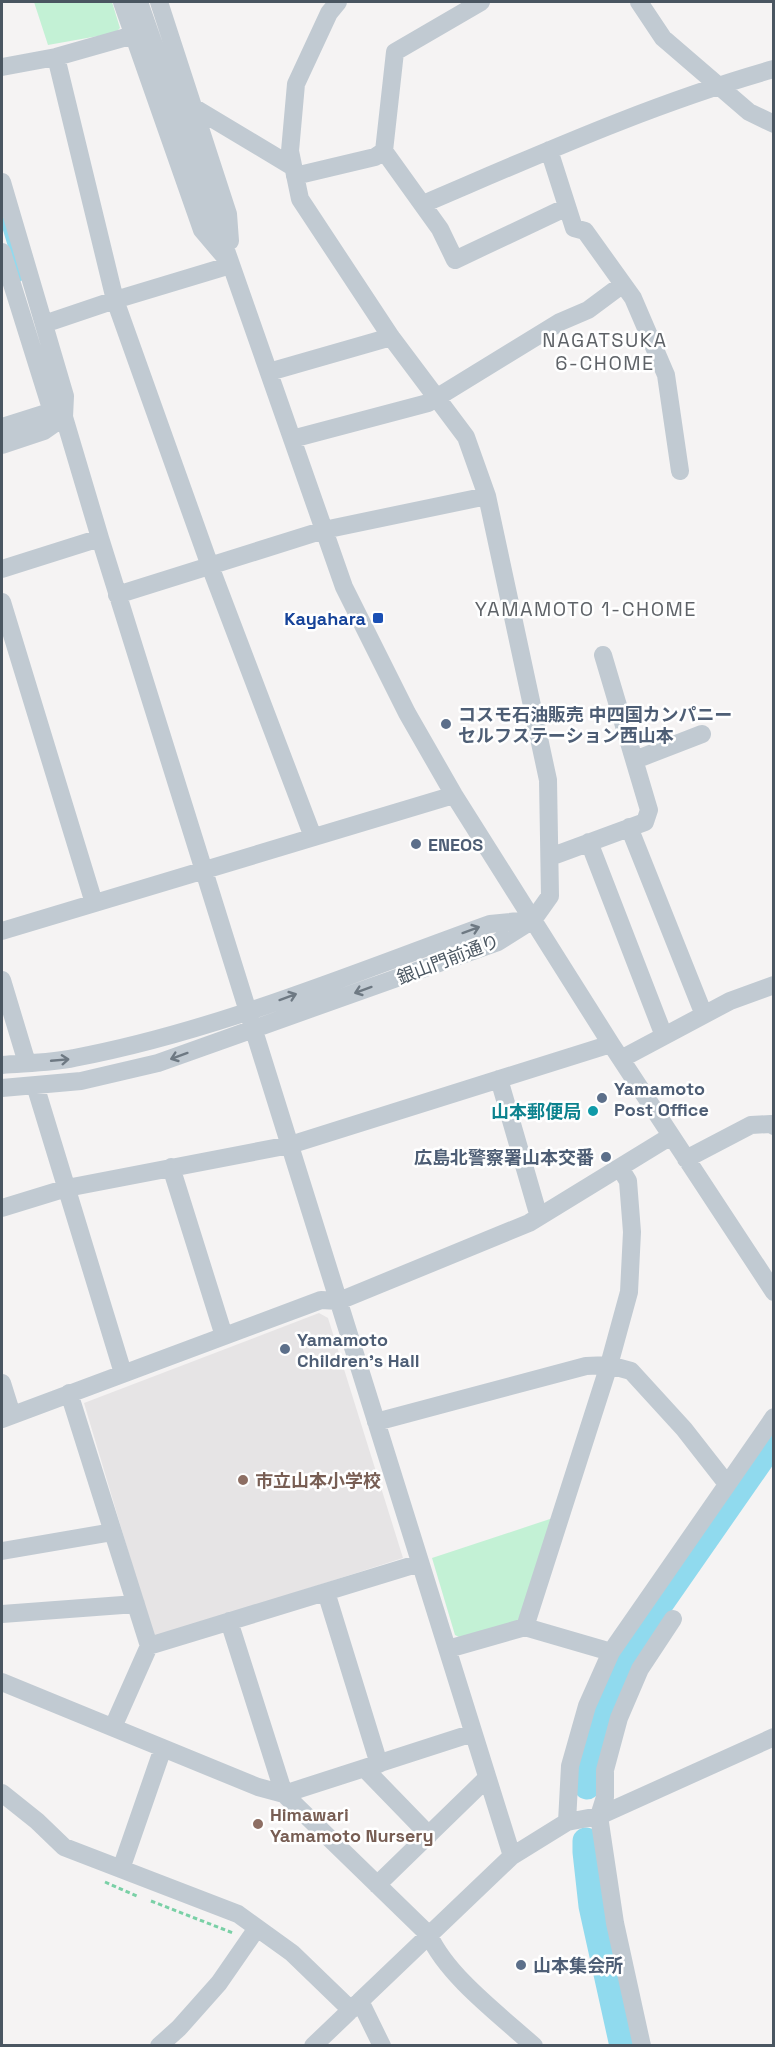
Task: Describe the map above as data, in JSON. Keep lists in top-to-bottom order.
{
  "streets": {
    "street": ["銀山門前通り"]
  },
  "districts": ["NAGATSUKA 6-CHOME", "YAMAMOTO 1-CHOME"],
  "places": {
    "transit": ["Kayahara"],
    "other": [
      "コスモ石油販売 中四国カンパニー セルフステーション西山本",
      "ENEOS",
      "Yamamoto Post Office",
      "山本郵便局",
      "広島北警察署山本交番",
      "Yamamoto Children's Hall",
      "市立山本小学校",
      "Himawari Yamamoto Nursery",
      "山本集会所"
    ]
  }
}
